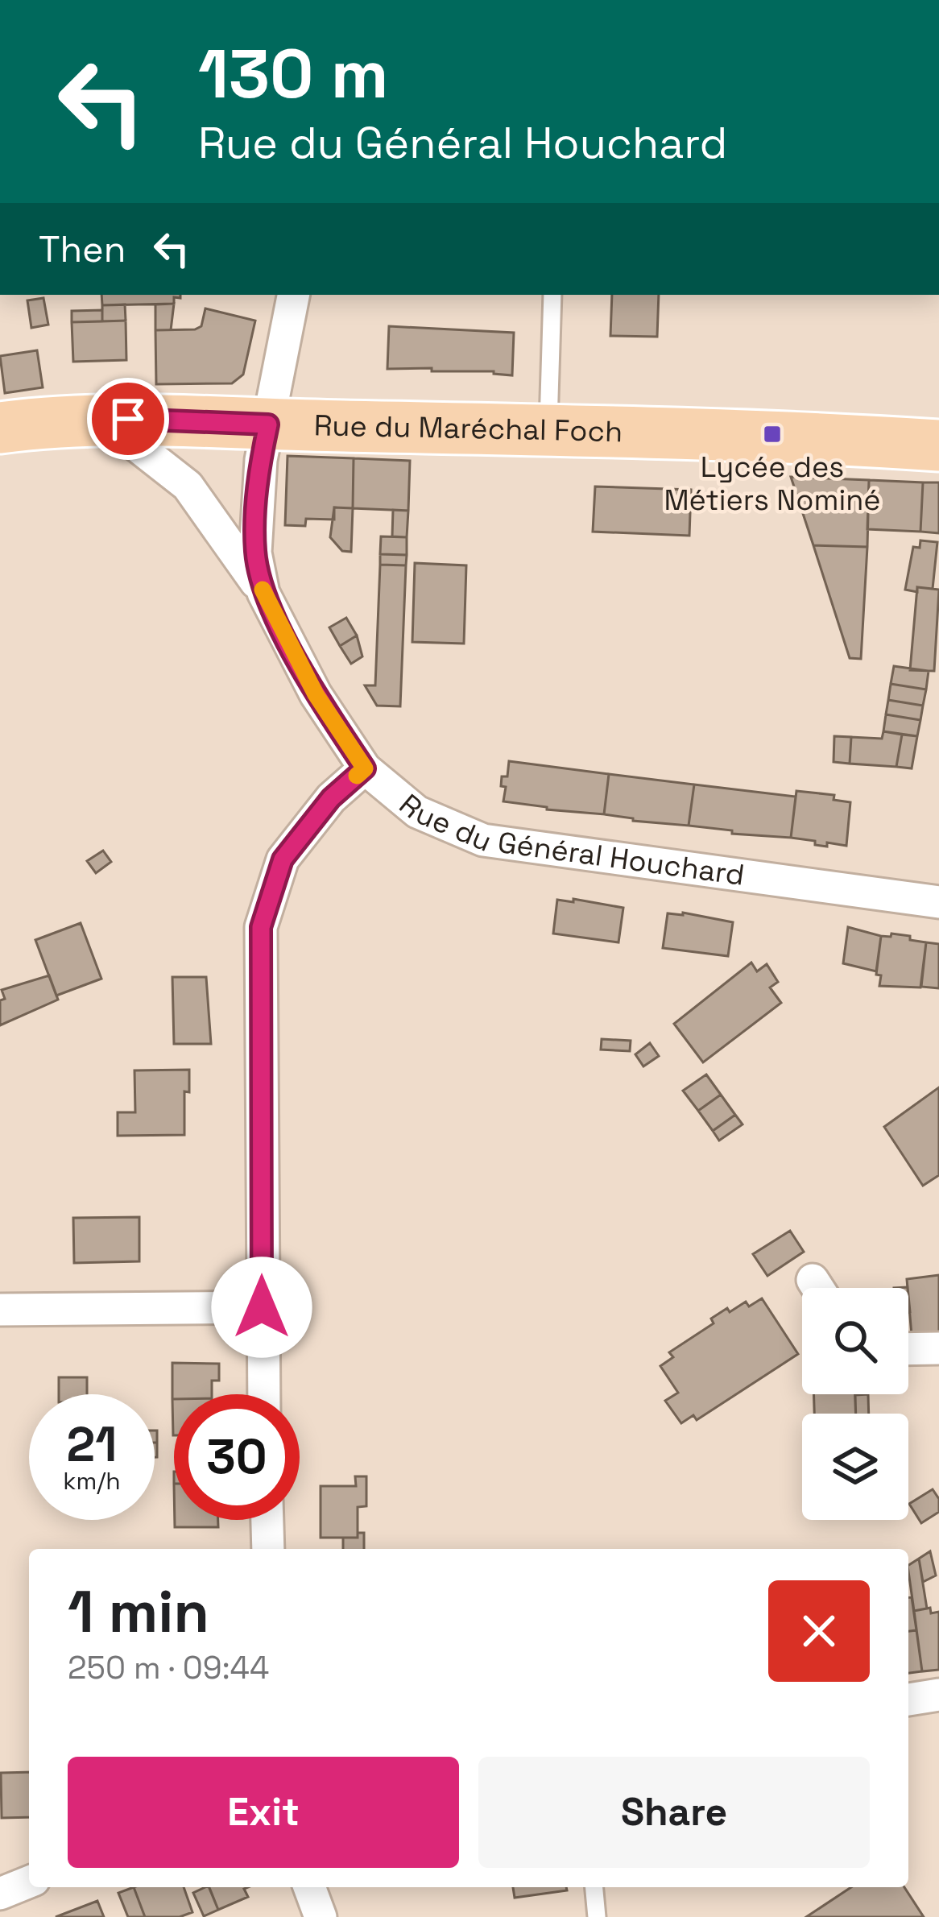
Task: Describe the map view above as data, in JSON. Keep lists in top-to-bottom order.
{
  "streets": {
    "main road": ["Rue du Maréchal Foch"],
    "street": ["Rue du Général Houchard"]
  },
  "crossings": [
    ["Rue du Maréchal Foch", "Rue du Général Houchard"]
  ],
  "places": {
    "transit": ["Lycée des Métiers Nominé"]
  },
  "page": {
    "turn": ["130 m", "Rue du Général Houchard"],
    "then": "Then",
    "speed": "21 km/h",
    "limit": "30",
    "heading": ["1 min", "250 m · 09:44"],
    "buttons": ["Exit", "Share"]
  }
}
